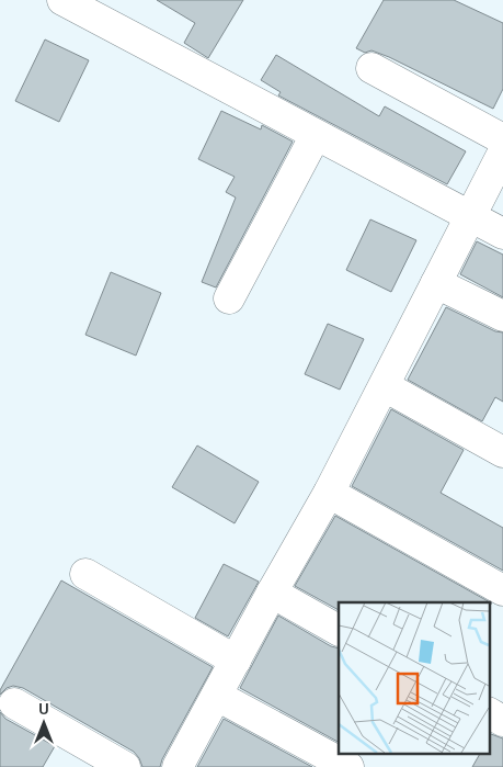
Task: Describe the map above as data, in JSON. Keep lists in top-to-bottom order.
{
  "north": "top"
}
